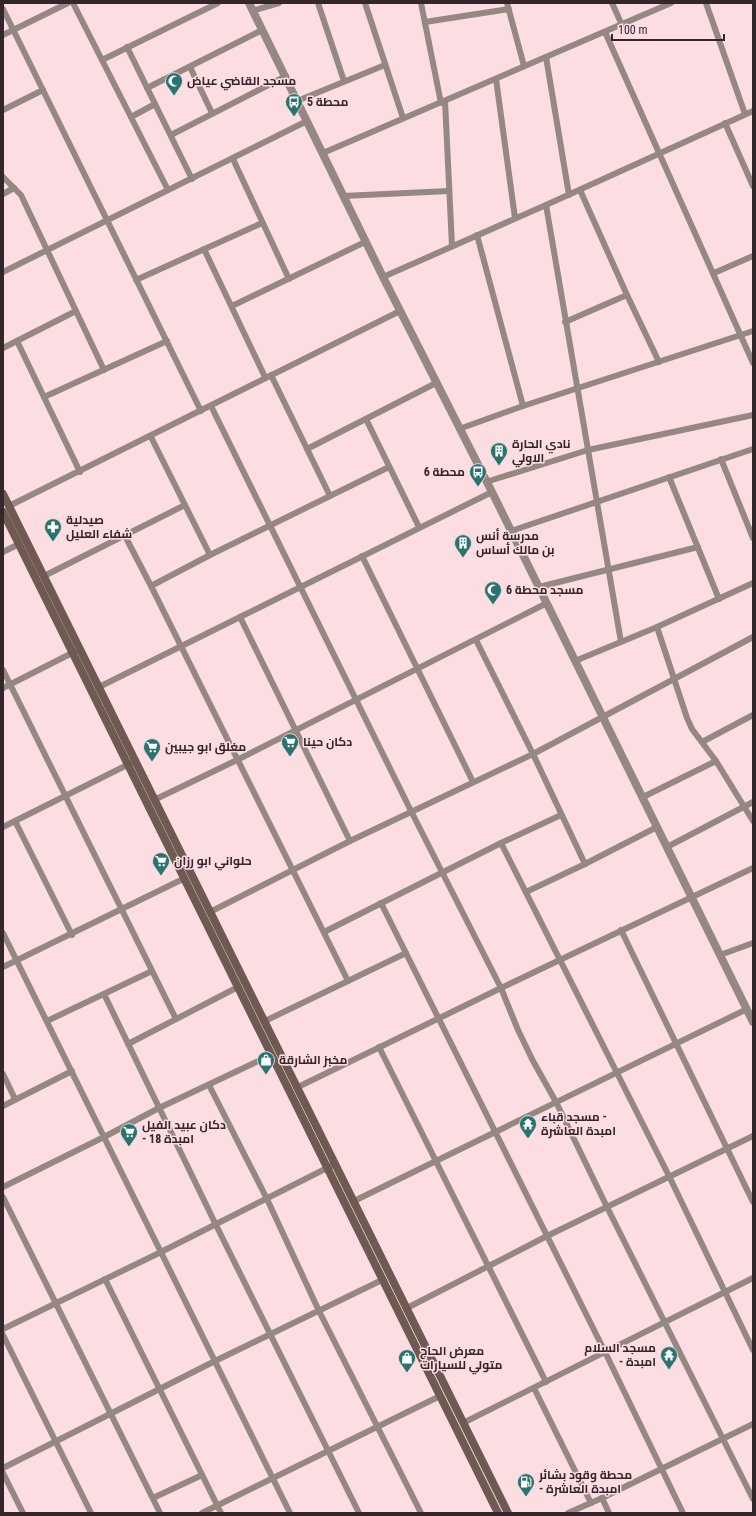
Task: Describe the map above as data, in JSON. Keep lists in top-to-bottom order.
{
  "places": {
    "mosque": ["مسجد القاضي عياض", "مسجد محطة 6"],
    "bus stop": ["محطة 5", "محطة 6"],
    "building": ["نادي الحارة الاولي", "مدرسة أنس بن مالك أساس"],
    "pharmacy": ["صيدلية شفاء العليل"],
    "supermarket": [
      "دكان حينا",
      "مغلق ابو جيبين",
      "حلواني ابو رزان",
      "دكان عبيد الفيل - امبدة 18"
    ],
    "shop": ["مخبز الشارقة", "معرض الحاج متولي للسيارات"],
    "temple": ["مسجد قباء - امبدة العاشرة", "مسجد السلام - امبدة"],
    "fuel station": ["محطة وقود بشائر - امبدة العاشرة"]
  },
  "scale_bar": "100 m"
}
